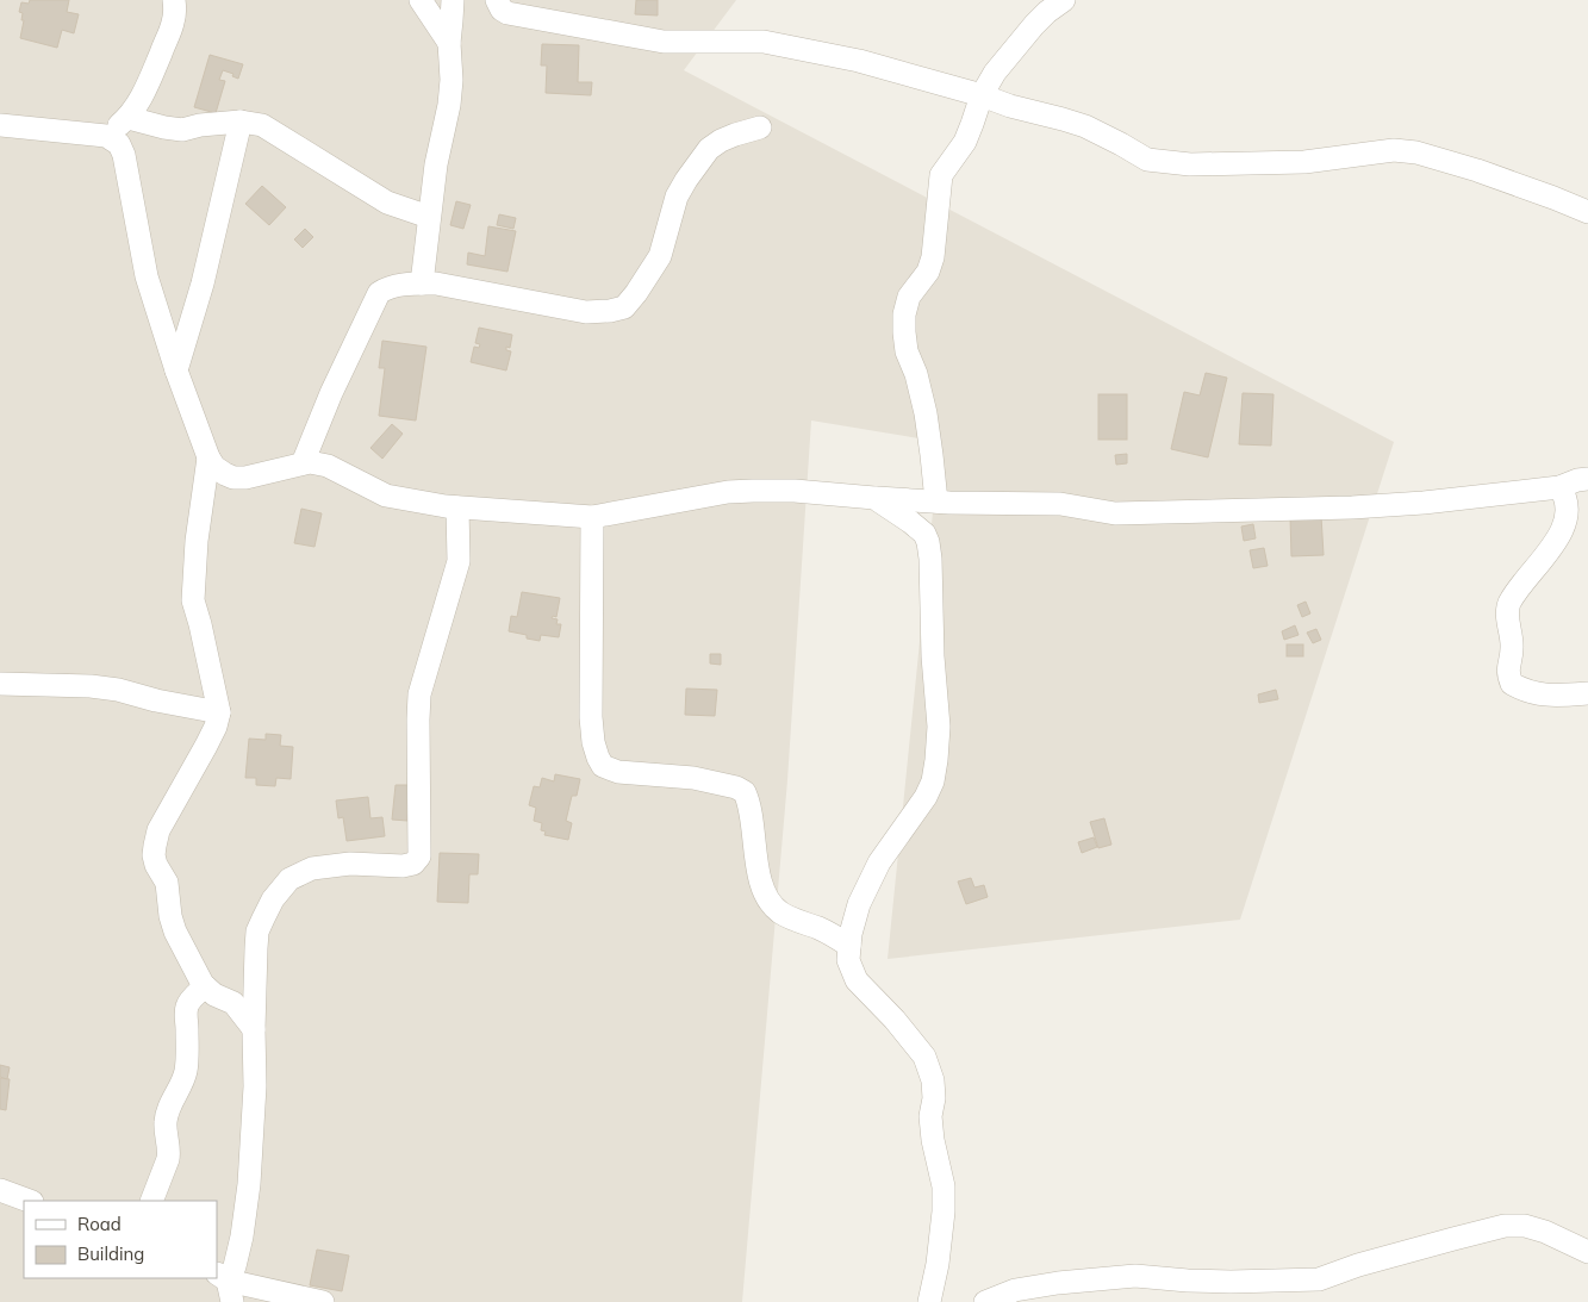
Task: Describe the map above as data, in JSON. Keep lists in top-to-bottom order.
{
  "legend": ["Road", "Building"]
}
